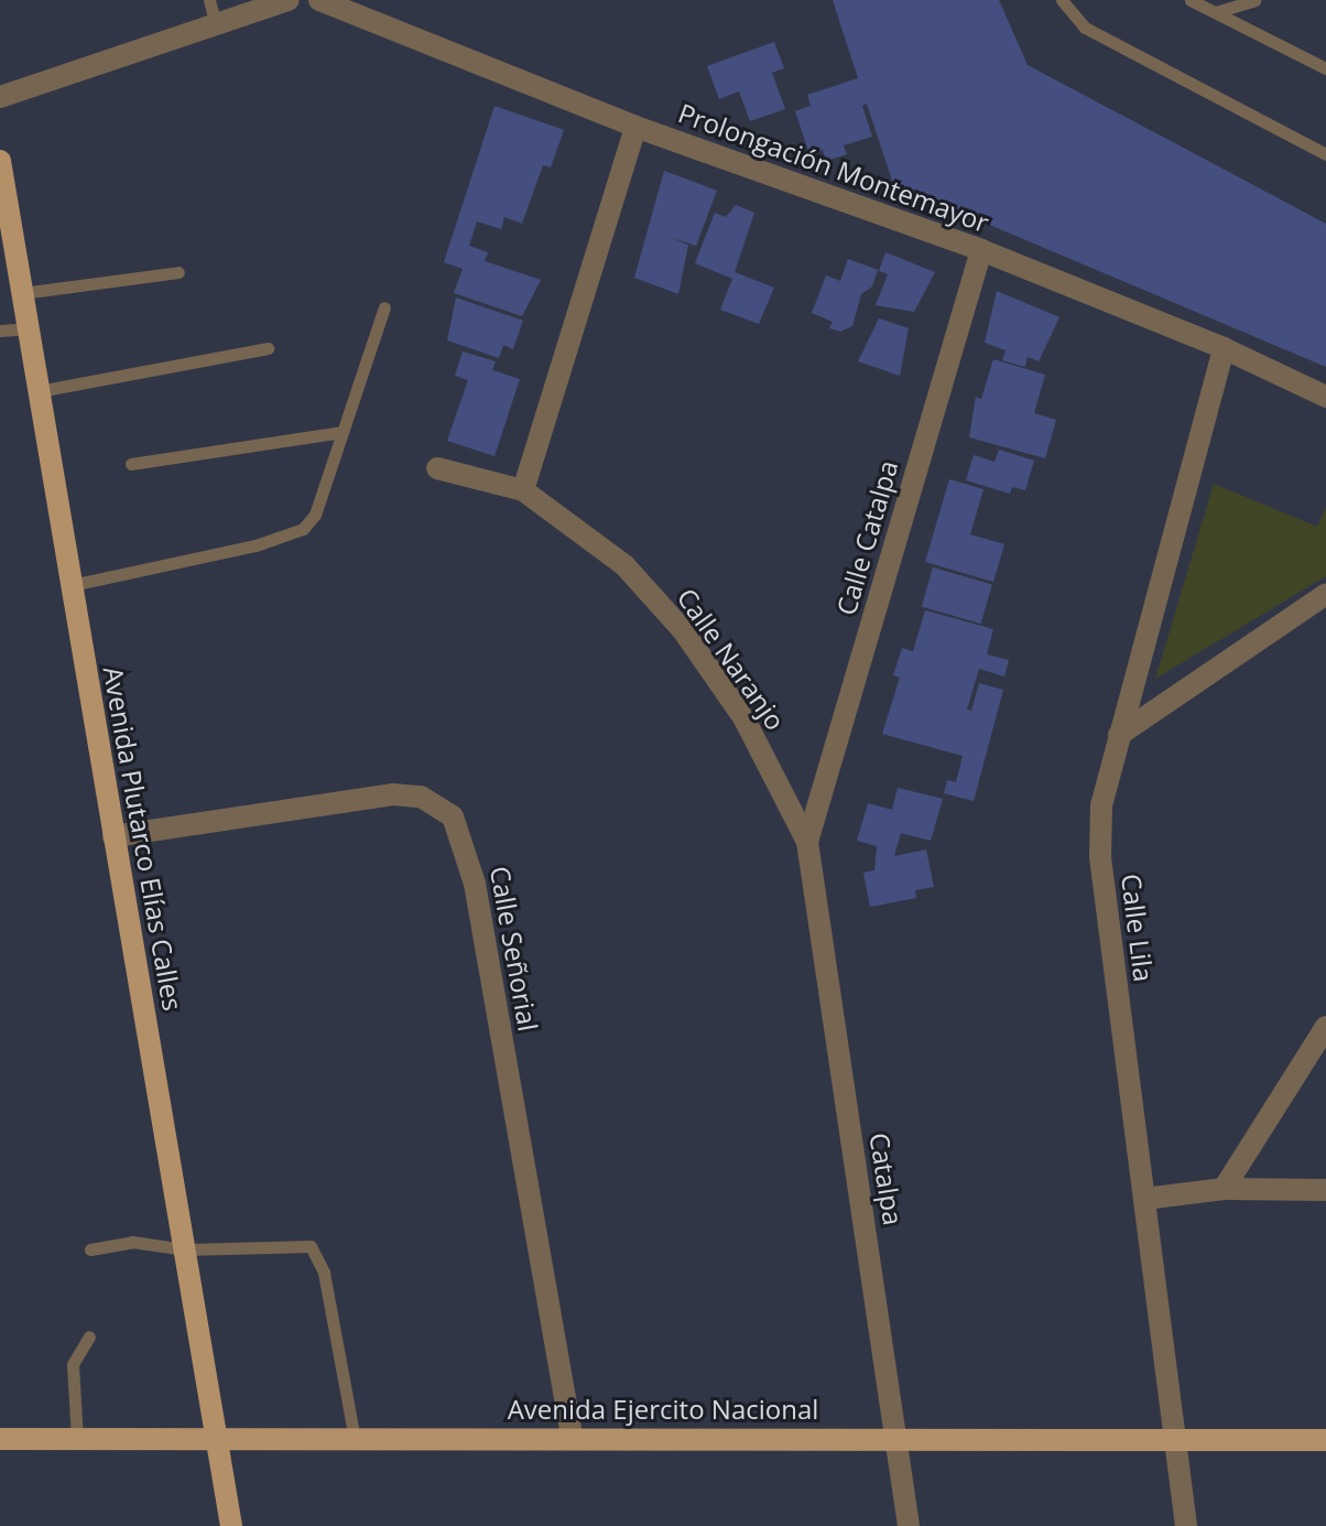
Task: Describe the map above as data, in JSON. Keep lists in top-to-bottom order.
{
  "streets": {
    "main road": ["Avenida Plutarco Elías Calles", "Avenida Ejercito Nacional"],
    "street": [
      "Prolongación Montemayor",
      "Calle Catalpa",
      "Calle Naranjo",
      "Calle Lila",
      "Calle Señorial",
      "Catalpa"
    ]
  },
  "crossings": [
    ["Prolongación Montemayor", "Calle Catalpa"],
    ["Prolongación Montemayor", "Calle Lila"],
    ["Calle Catalpa", "Calle Naranjo"],
    ["Calle Catalpa", "Catalpa"],
    ["Calle Naranjo", "Catalpa"],
    ["Avenida Plutarco Elías Calles", "Calle Señorial"],
    ["Avenida Plutarco Elías Calles", "Avenida Ejercito Nacional"],
    ["Calle Lila", "Avenida Ejercito Nacional"],
    ["Calle Señorial", "Avenida Ejercito Nacional"],
    ["Catalpa", "Avenida Ejercito Nacional"]
  ]
}
